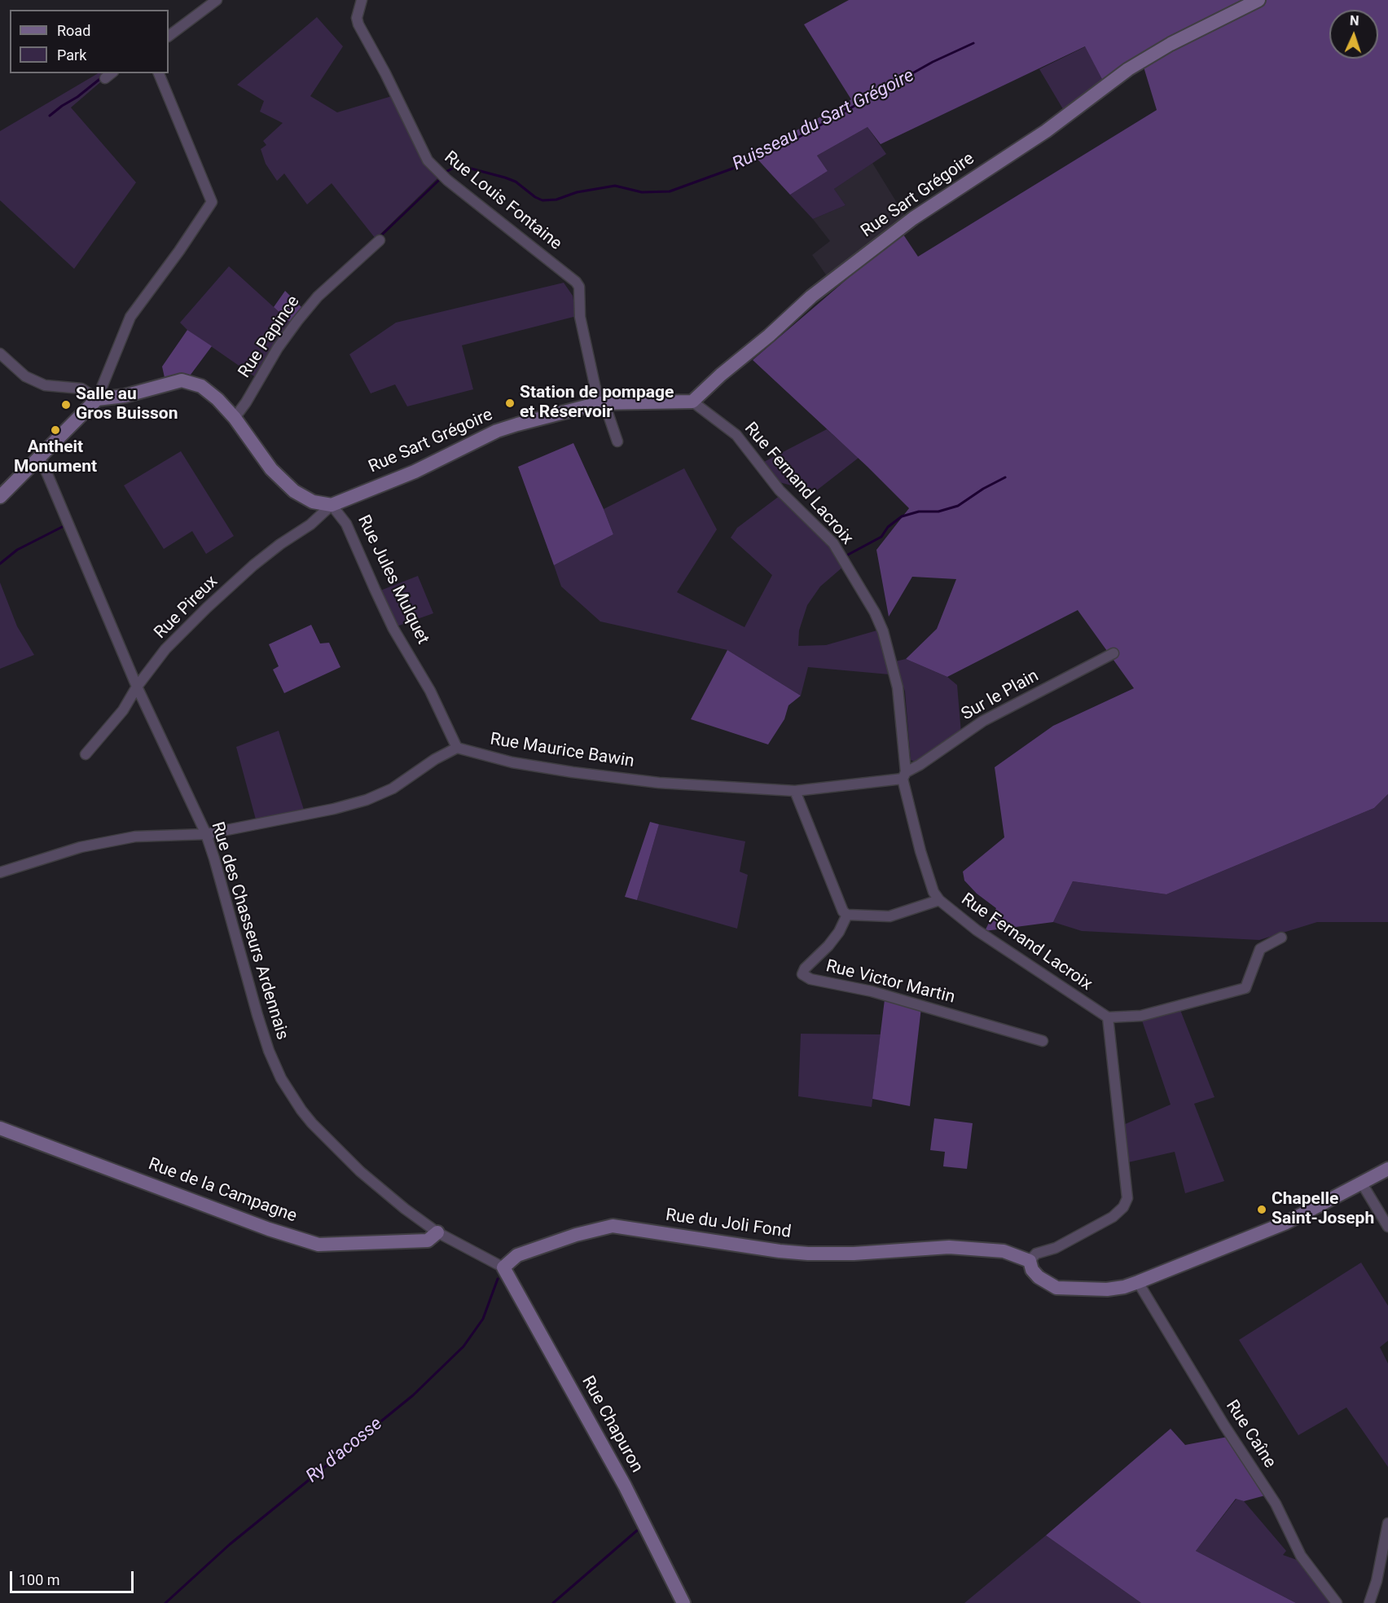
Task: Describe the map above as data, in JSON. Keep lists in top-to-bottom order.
{
  "streets": {
    "street": [
      "Rue Sart Grégoire",
      "Rue Louis Fontaine",
      "Rue Papince",
      "Rue Fernand Lacroix",
      "Rue Jules Mulquet",
      "Rue Pireux",
      "Sur le Plain",
      "Rue Maurice Bawin",
      "Rue des Chasseurs Ardennais",
      "Rue Victor Martin",
      "Rue de la Campagne",
      "Rue du Joli Fond",
      "Rue Chapuron",
      "Rue Caîne"
    ]
  },
  "crossings": [
    ["Rue Sart Grégoire", "Rue Louis Fontaine"],
    ["Rue Sart Grégoire", "Rue Fernand Lacroix"],
    ["Rue Sart Grégoire", "Rue Jules Mulquet"],
    ["Rue Sart Grégoire", "Rue Pireux"],
    ["Rue Fernand Lacroix", "Sur le Plain"],
    ["Rue Fernand Lacroix", "Rue Maurice Bawin"],
    ["Rue Jules Mulquet", "Rue Pireux"],
    ["Rue Jules Mulquet", "Rue Maurice Bawin"],
    ["Rue Pireux", "Rue des Chasseurs Ardennais"],
    ["Sur le Plain", "Rue Maurice Bawin"],
    ["Rue des Chasseurs Ardennais", "Rue de la Campagne"],
    ["Rue du Joli Fond", "Rue Chapuron"]
  ],
  "water": ["Ruisseau du Sart Grégoire", "Ry d'acosse"],
  "places": [
    "Station de pompage et Réservoir",
    "Salle au Gros Buisson",
    "Antheit Monument",
    "Chapelle Saint-Joseph"
  ],
  "legend": ["Road", "Park"],
  "scale_bar": "100 m",
  "north": "top"
}
